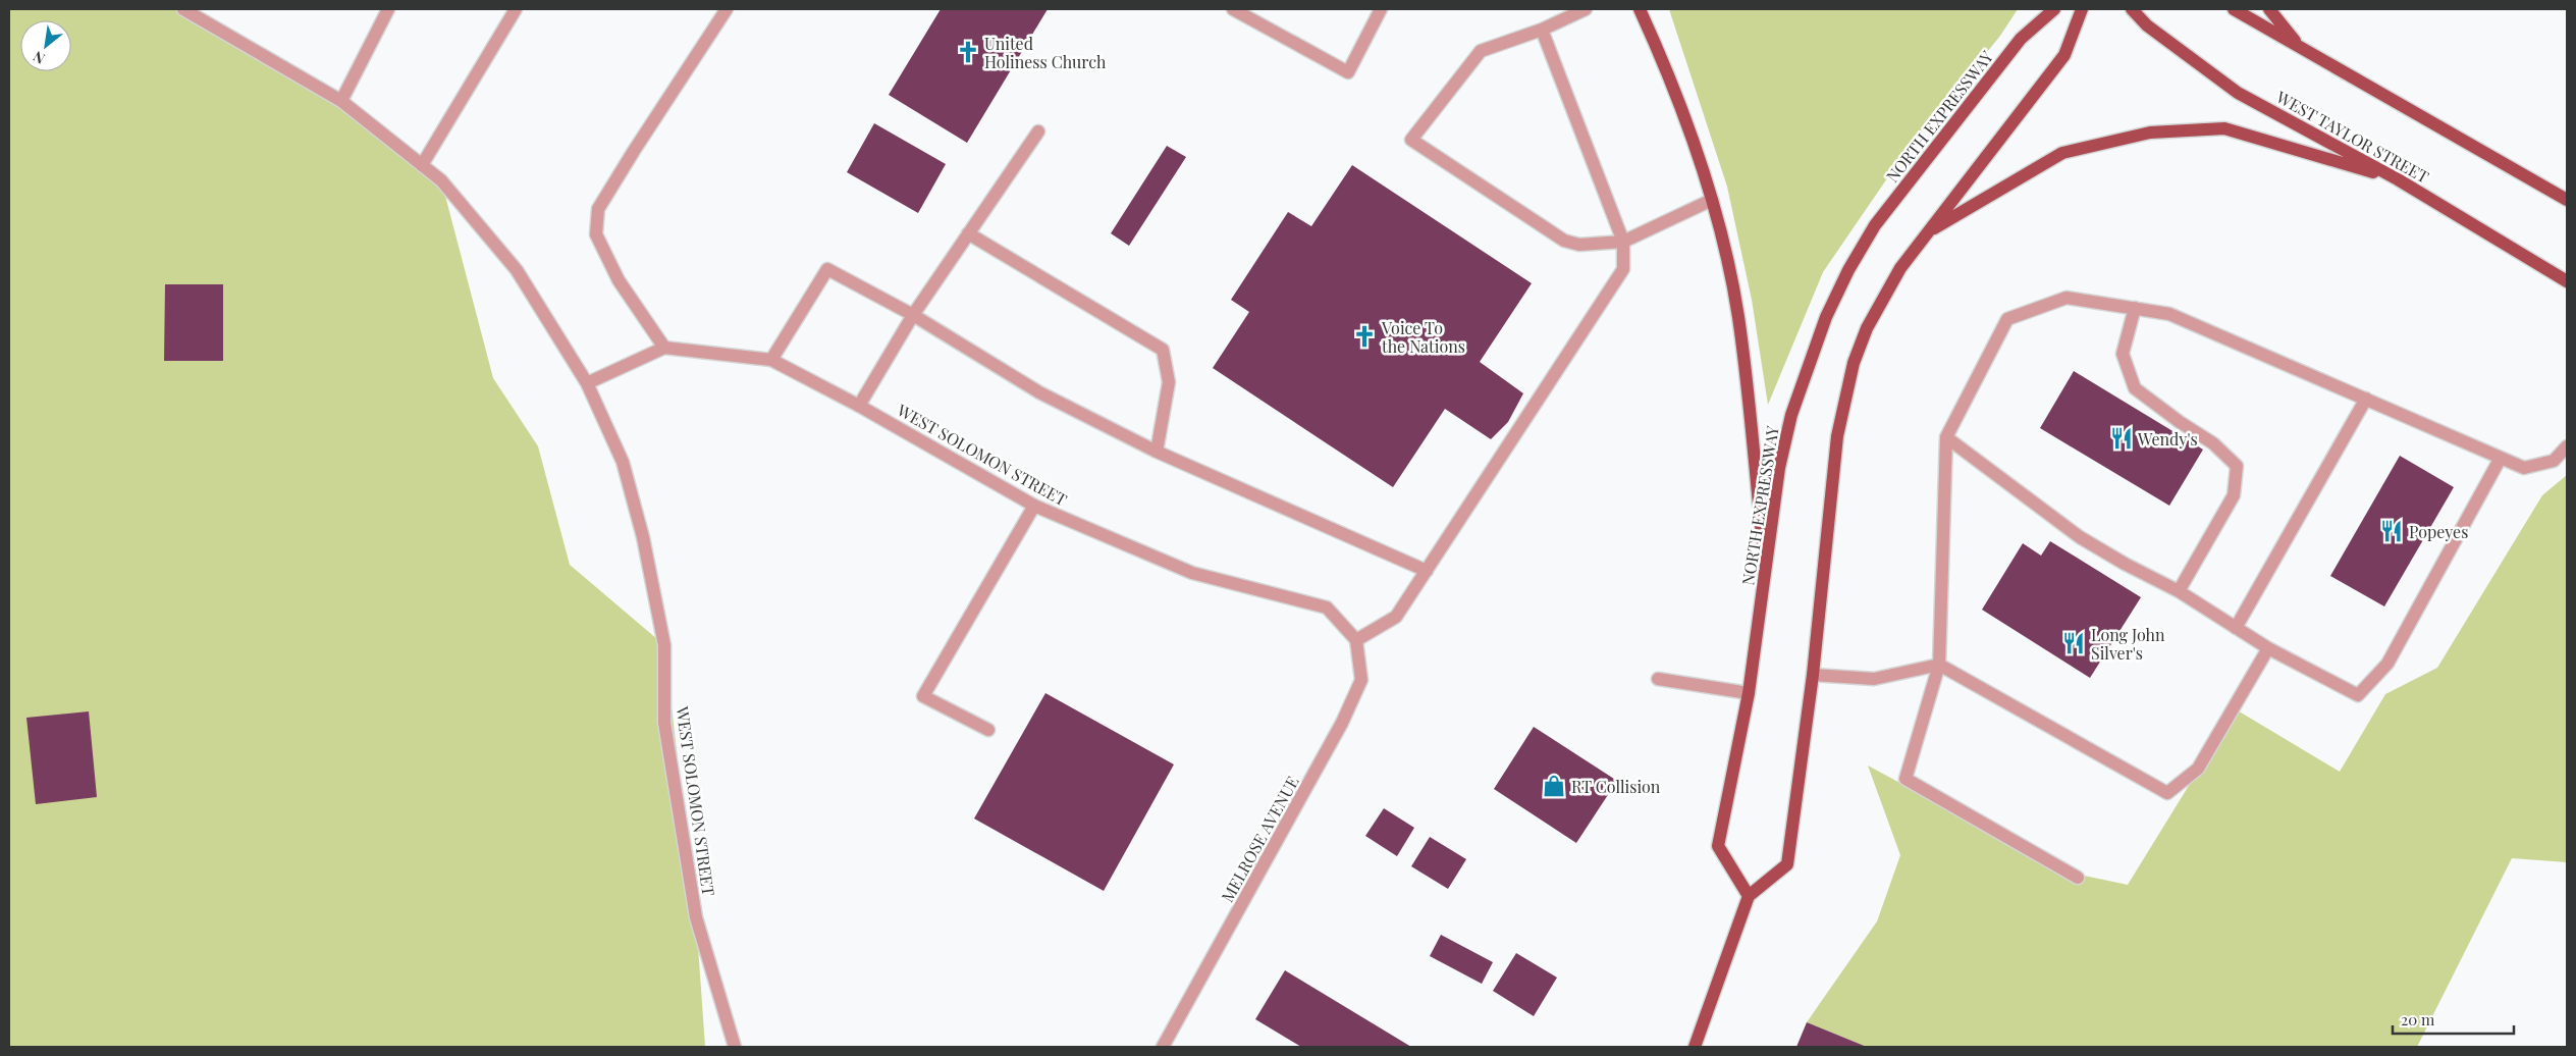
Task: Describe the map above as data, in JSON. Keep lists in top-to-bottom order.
{
  "streets": {
    "main road": ["NORTH EXPRESSWAY", "WEST TAYLOR STREET"],
    "street": ["WEST SOLOMON STREET", "MELROSE AVENUE"]
  },
  "crossings": [
    ["WEST SOLOMON STREET", "MELROSE AVENUE"]
  ],
  "places": {
    "church": ["United Holiness Church", "Voice To the Nations"],
    "restaurant": ["Wendy's", "Popeyes", "Long John Silver's"],
    "shop": ["RT Collision"]
  },
  "scale_bar": "20 m",
  "north": "bottom left"
}
